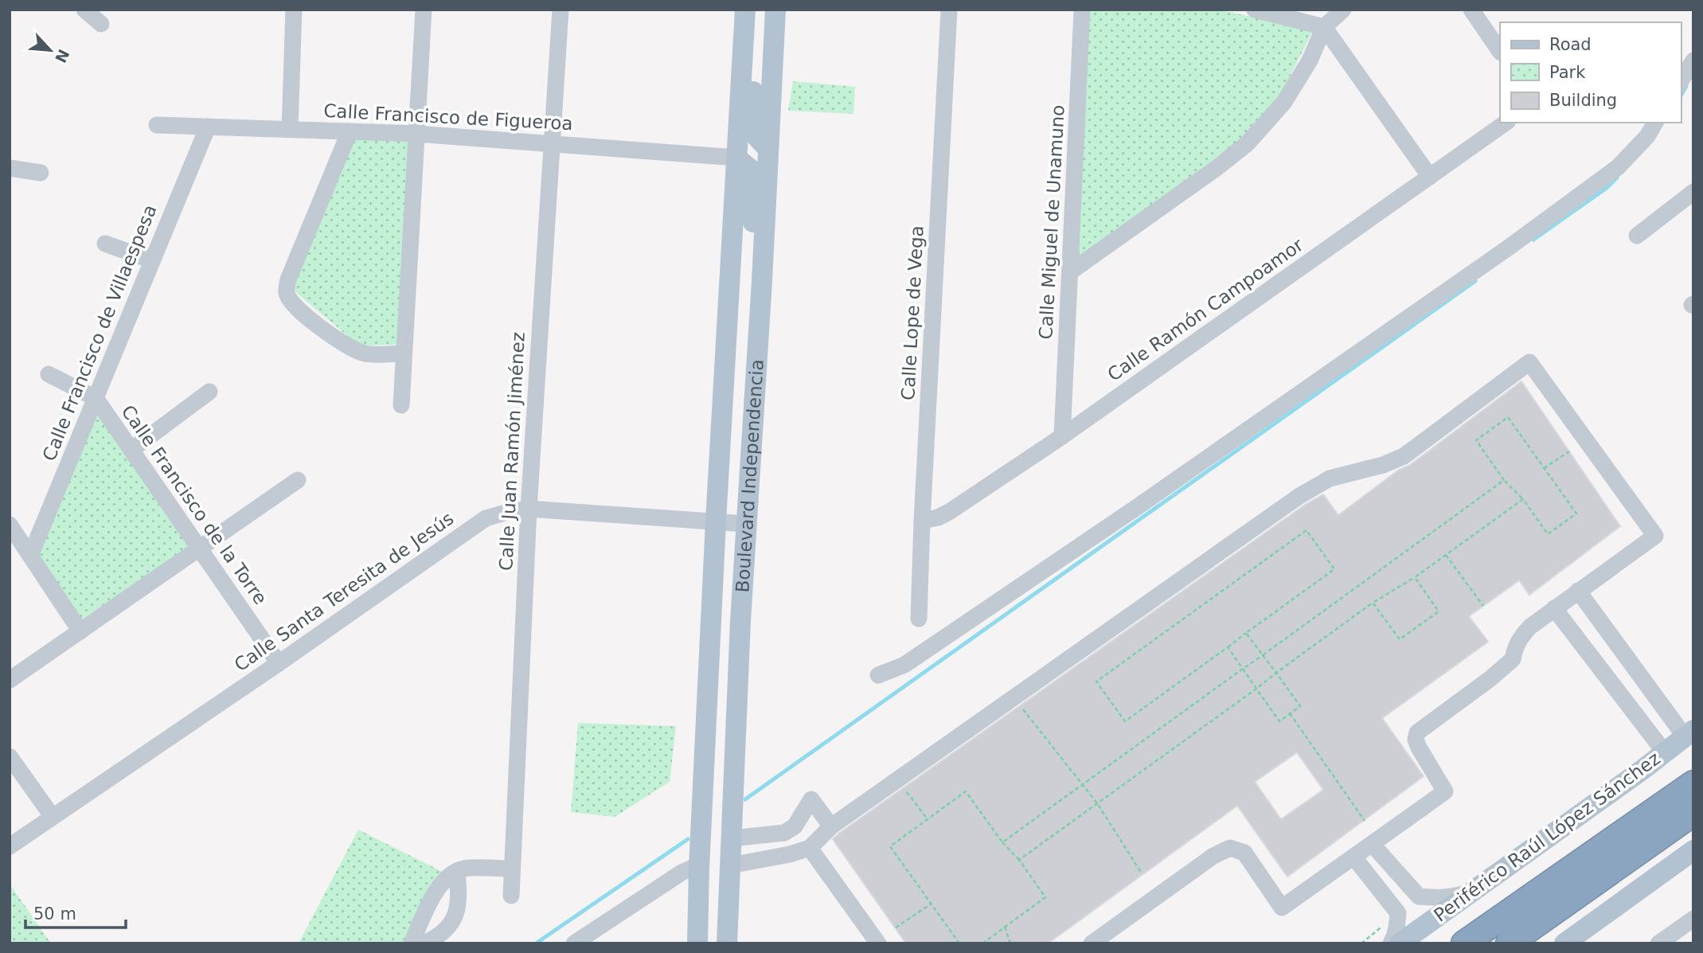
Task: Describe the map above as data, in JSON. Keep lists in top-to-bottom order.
{
  "streets": {
    "highway": ["Periférico Raúl López Sánchez"],
    "main road": ["Boulevard Independencia"],
    "street": [
      "Calle Francisco de Figueroa",
      "Calle Miguel de Unamuno",
      "Calle Ramón Campoamor",
      "Calle Lope de Vega",
      "Calle Francisco de Villaespesa",
      "Calle Juan Ramón Jiménez",
      "Calle Francisco de la Torre",
      "Calle Santa Teresita de Jesús"
    ]
  },
  "crossings": [
    ["Calle Francisco de Figueroa", "Calle Francisco de Villaespesa"],
    ["Calle Francisco de Figueroa", "Calle Juan Ramón Jiménez"],
    ["Calle Francisco de Figueroa", "Boulevard Independencia"],
    ["Calle Miguel de Unamuno", "Calle Ramón Campoamor"],
    ["Calle Ramón Campoamor", "Calle Lope de Vega"],
    ["Calle Francisco de Villaespesa", "Calle Francisco de la Torre"],
    ["Calle Juan Ramón Jiménez", "Calle Santa Teresita de Jesús"],
    ["Boulevard Independencia", "Calle Santa Teresita de Jesús"],
    ["Calle Francisco de la Torre", "Calle Santa Teresita de Jesús"]
  ],
  "legend": ["Road", "Park", "Building"],
  "scale_bar": "50 m",
  "north": "bottom right"
}
